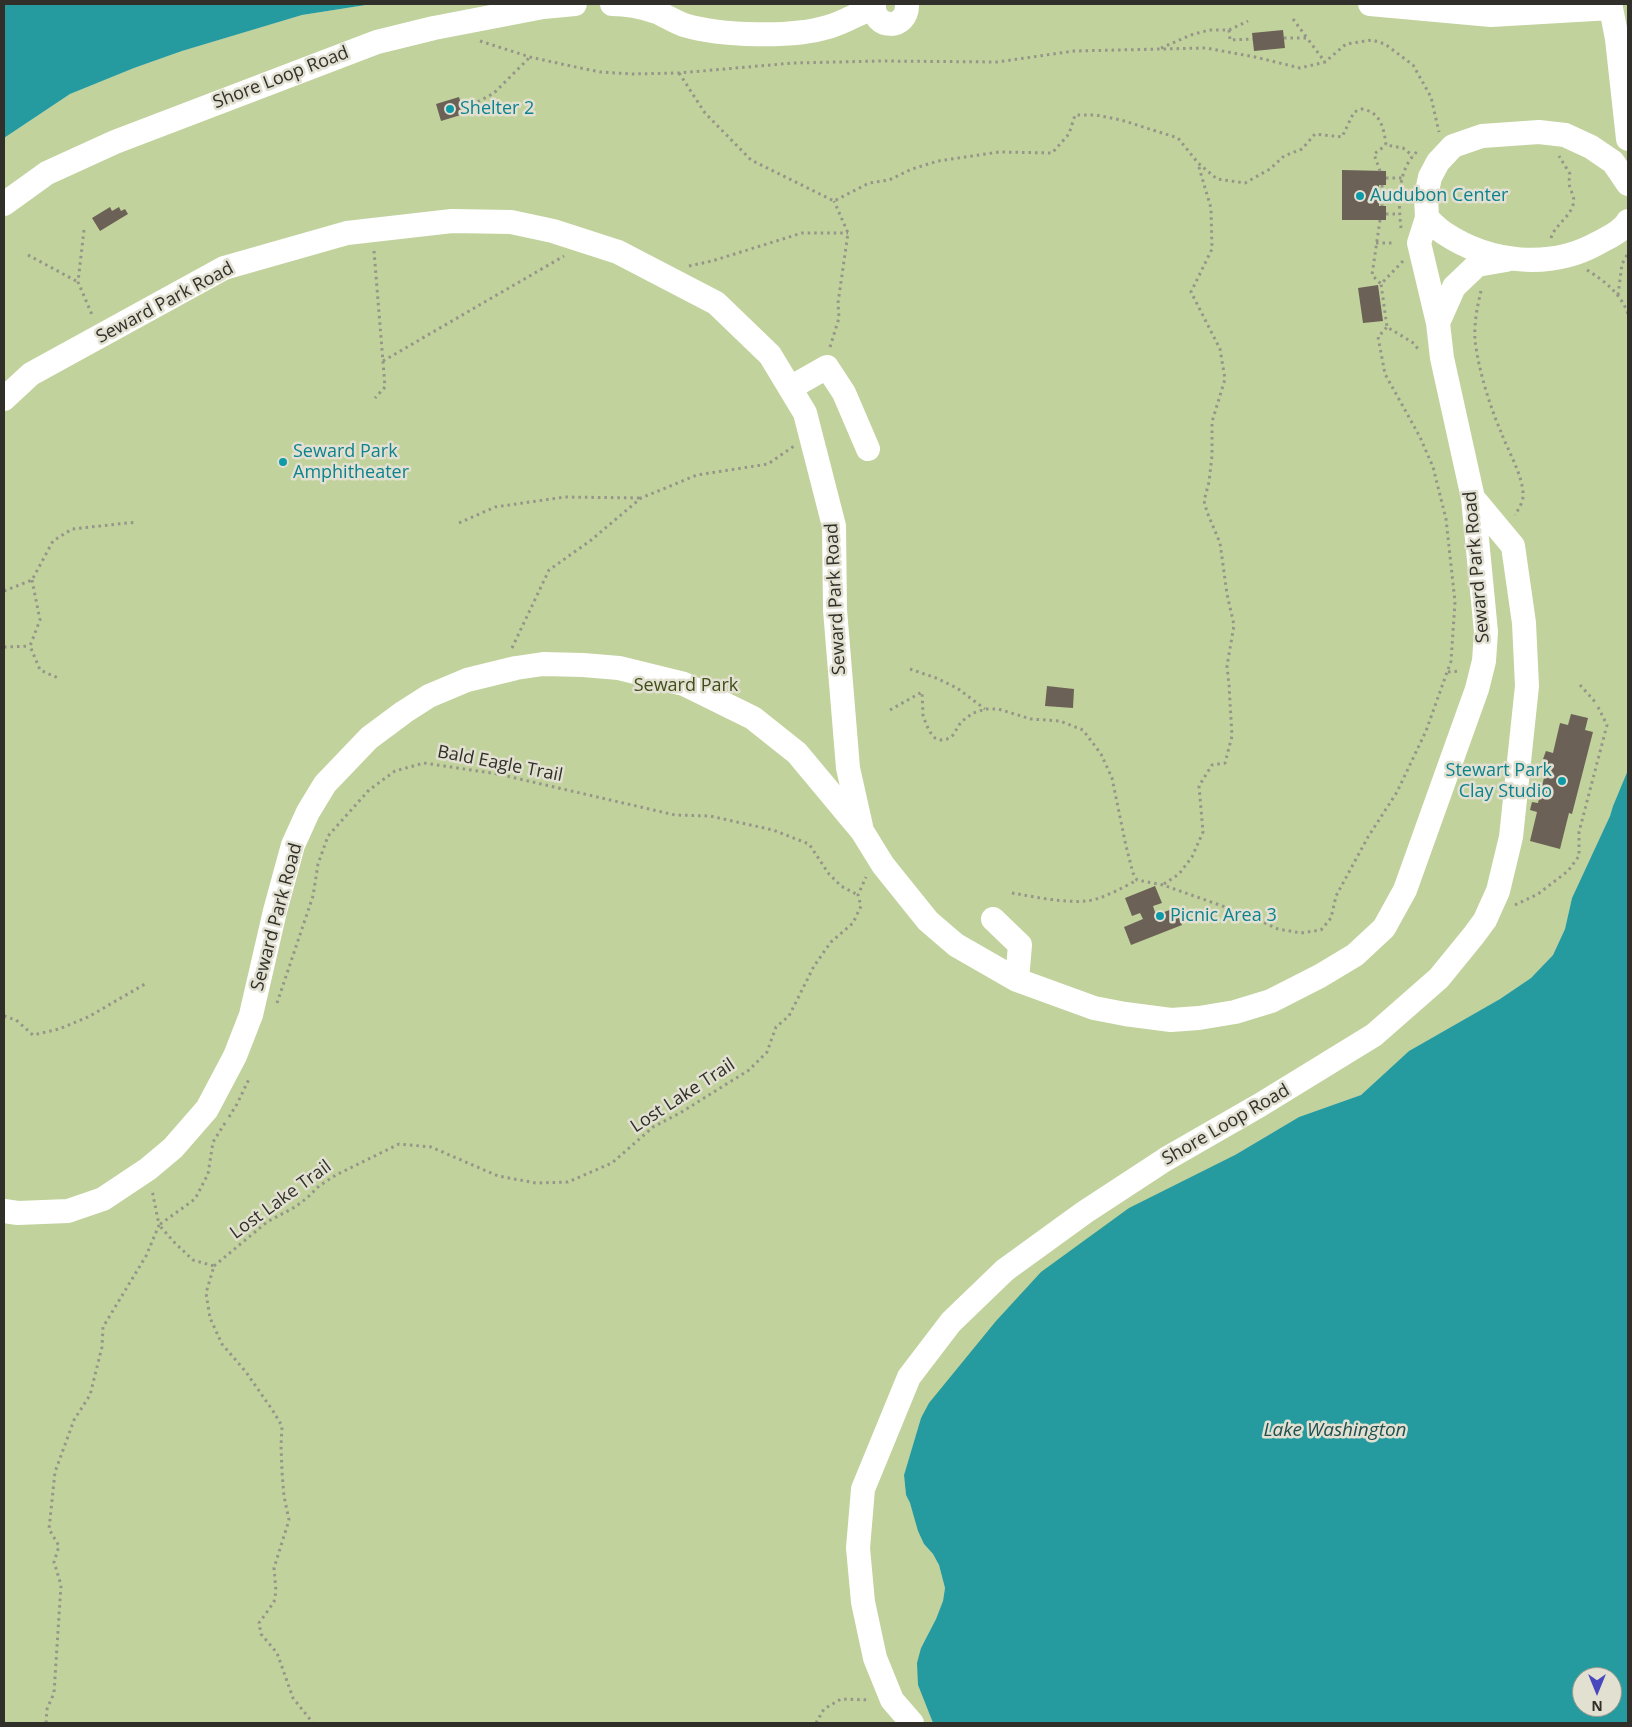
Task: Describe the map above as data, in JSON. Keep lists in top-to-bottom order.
{
  "streets": {
    "street": ["Shore Loop Road", "Seward Park Road"],
    "path": ["Bald Eagle Trail", "Lost Lake Trail"]
  },
  "crossings": [
    ["Shore Loop Road", "Seward Park Road"],
    ["Bald Eagle Trail", "Lost Lake Trail"]
  ],
  "water": ["Lake Washington"],
  "parks": ["Seward Park"],
  "places": [
    "Shelter 2",
    "Audubon Center",
    "Seward Park Amphitheater",
    "Stewart Park Clay Studio",
    "Picnic Area 3"
  ],
  "north": "bottom"
}
